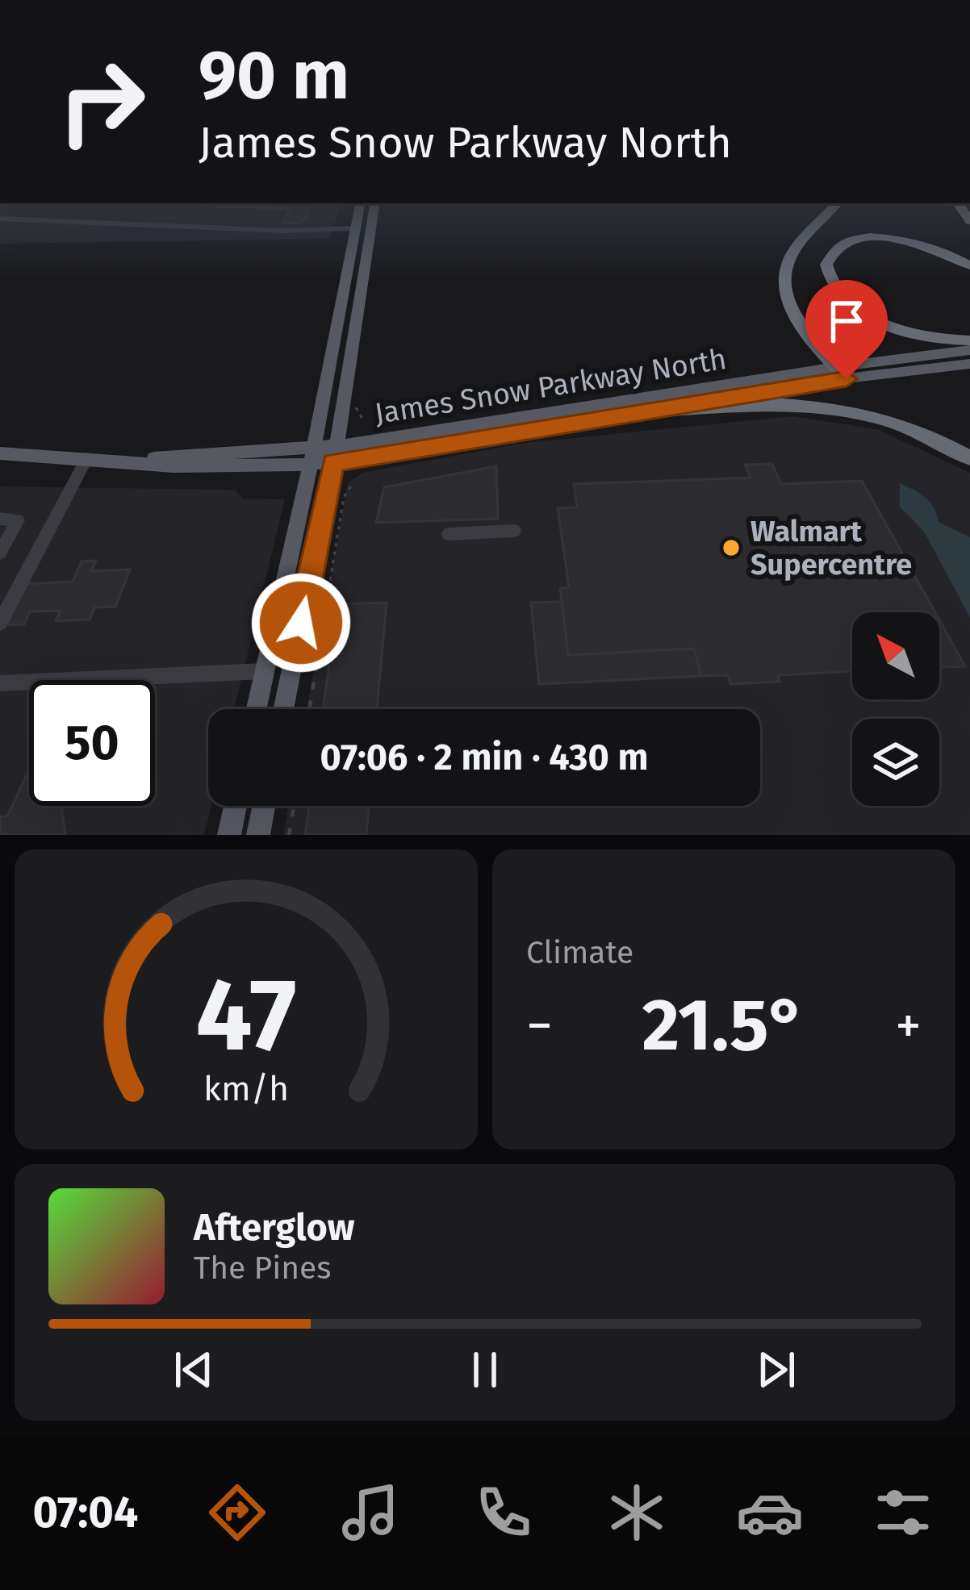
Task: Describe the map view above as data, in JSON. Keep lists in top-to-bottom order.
{
  "streets": {
    "main road": ["James Snow Parkway North"]
  },
  "places": ["Walmart Supercentre"],
  "north": "top left",
  "page": {
    "turn": ["90 m", "James Snow Parkway North"],
    "limit": "50",
    "trip": "07:06 · 2 min · 430 m",
    "tile": "Climate",
    "heat": ["−", "21.5°", "+"],
    "song": ["Afterglow", "The Pines"],
    "tabs": "07:04",
    "gauge": ["47", "km/h"]
  }
}
